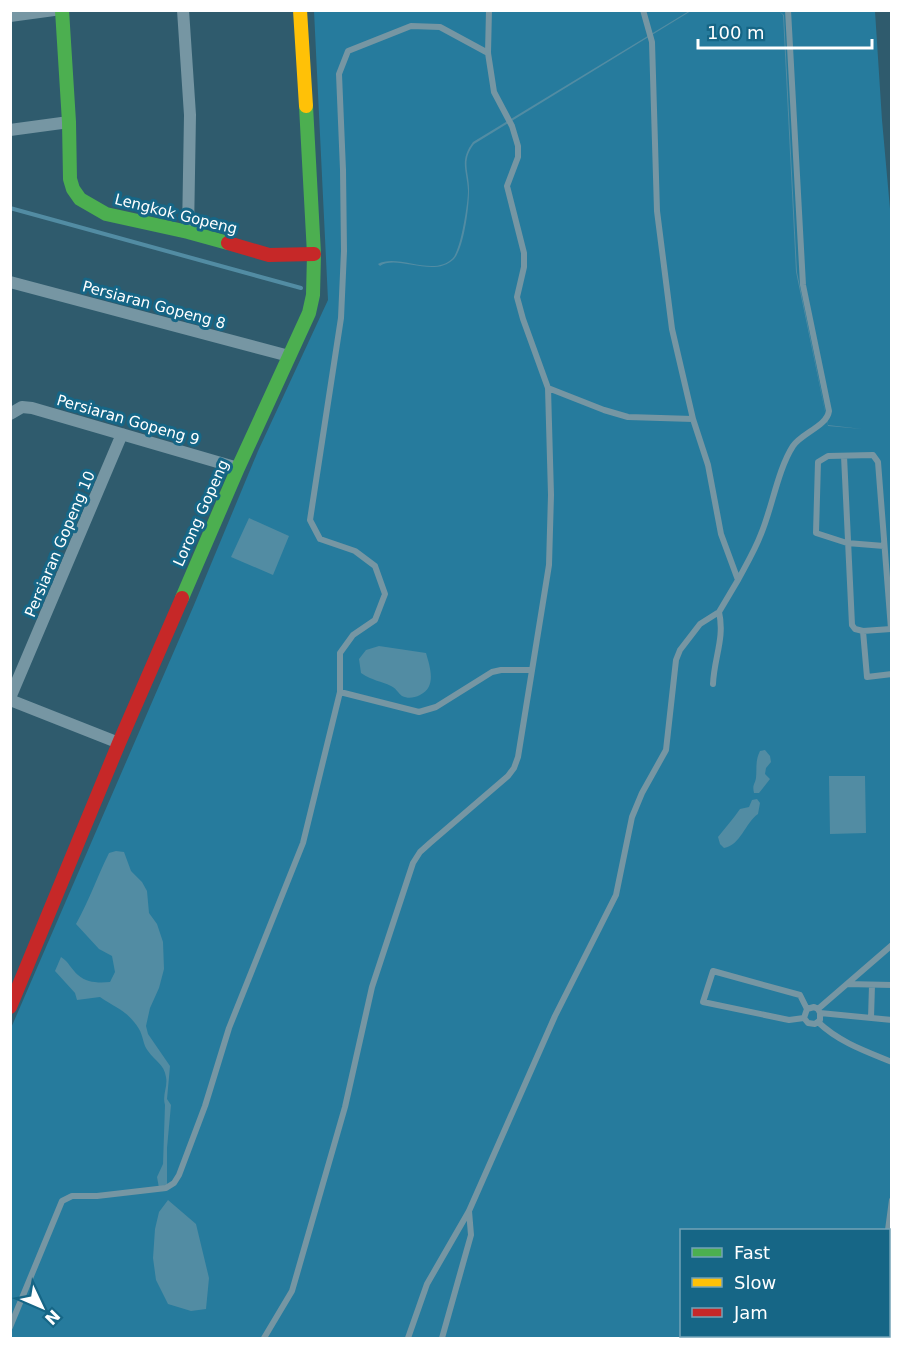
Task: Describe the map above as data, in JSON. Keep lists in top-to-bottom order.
{
  "streets": {
    "street": [
      "Lengkok Gopeng",
      "Persiaran Gopeng 8",
      "Persiaran Gopeng 9",
      "Lorong Gopeng",
      "Persiaran Gopeng 10"
    ]
  },
  "crossings": [
    ["Lengkok Gopeng", "Lorong Gopeng"],
    ["Persiaran Gopeng 8", "Lorong Gopeng"],
    ["Persiaran Gopeng 9", "Lorong Gopeng"],
    ["Persiaran Gopeng 9", "Persiaran Gopeng 10"]
  ],
  "legend": ["Fast", "Slow", "Jam"],
  "scale_bar": "100 m",
  "north": "bottom right"
}
